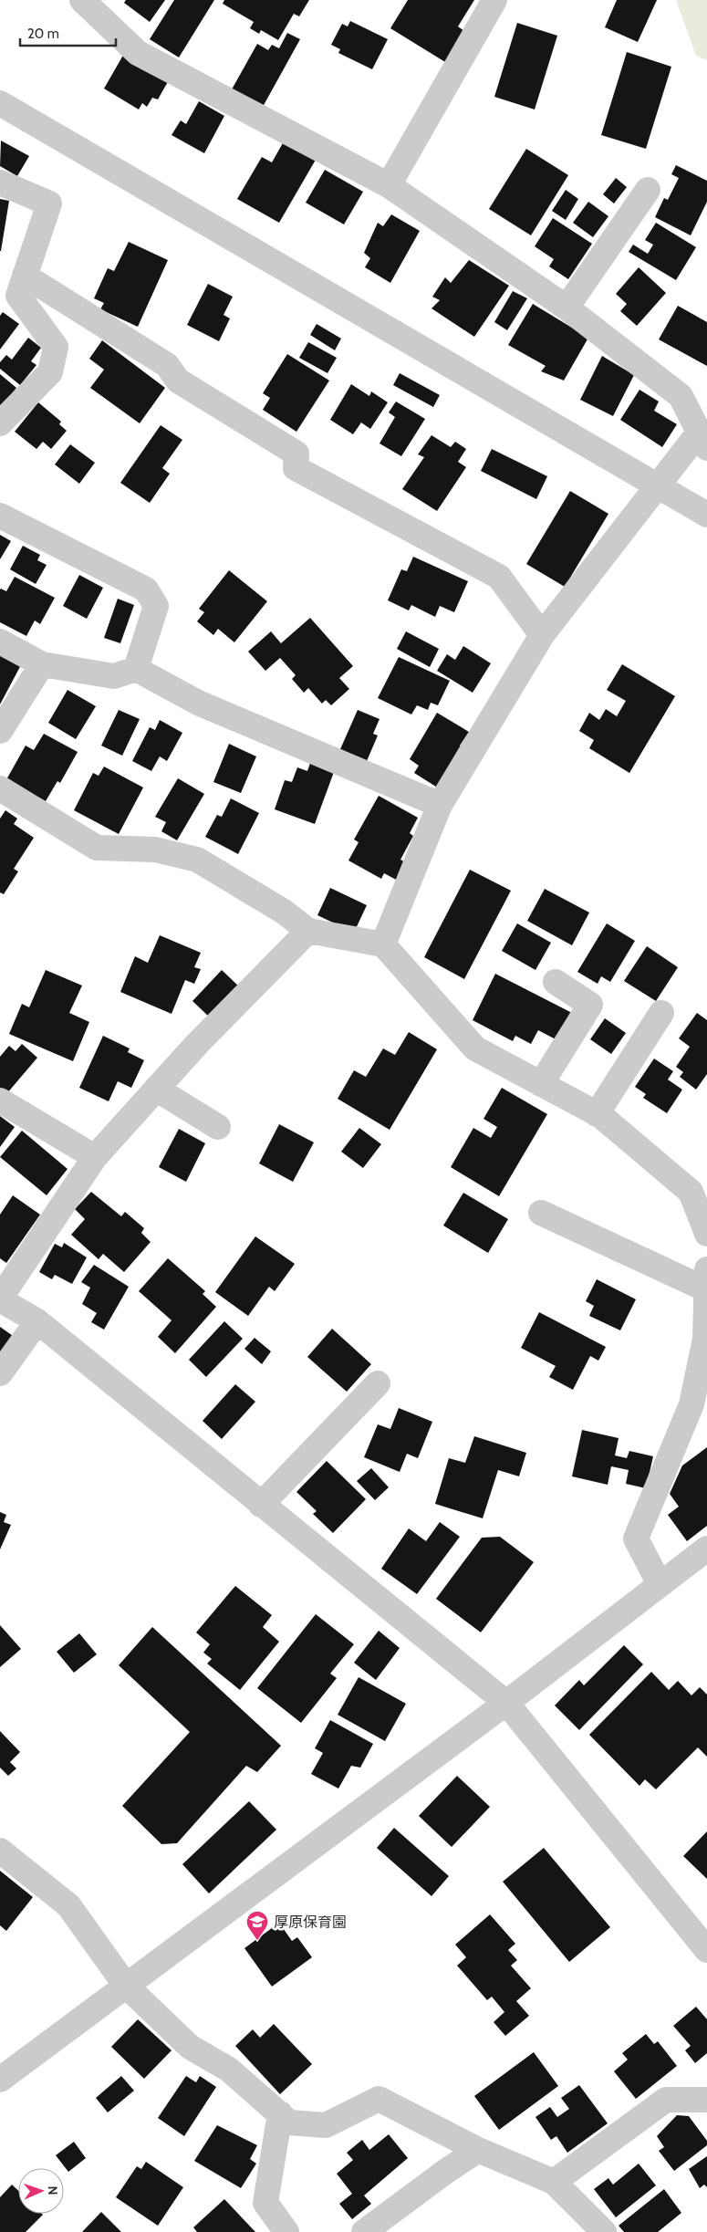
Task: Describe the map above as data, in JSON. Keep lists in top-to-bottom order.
{
  "places": {
    "school or university": ["厚原保育園"]
  },
  "scale_bar": "20 m",
  "north": "right"
}
